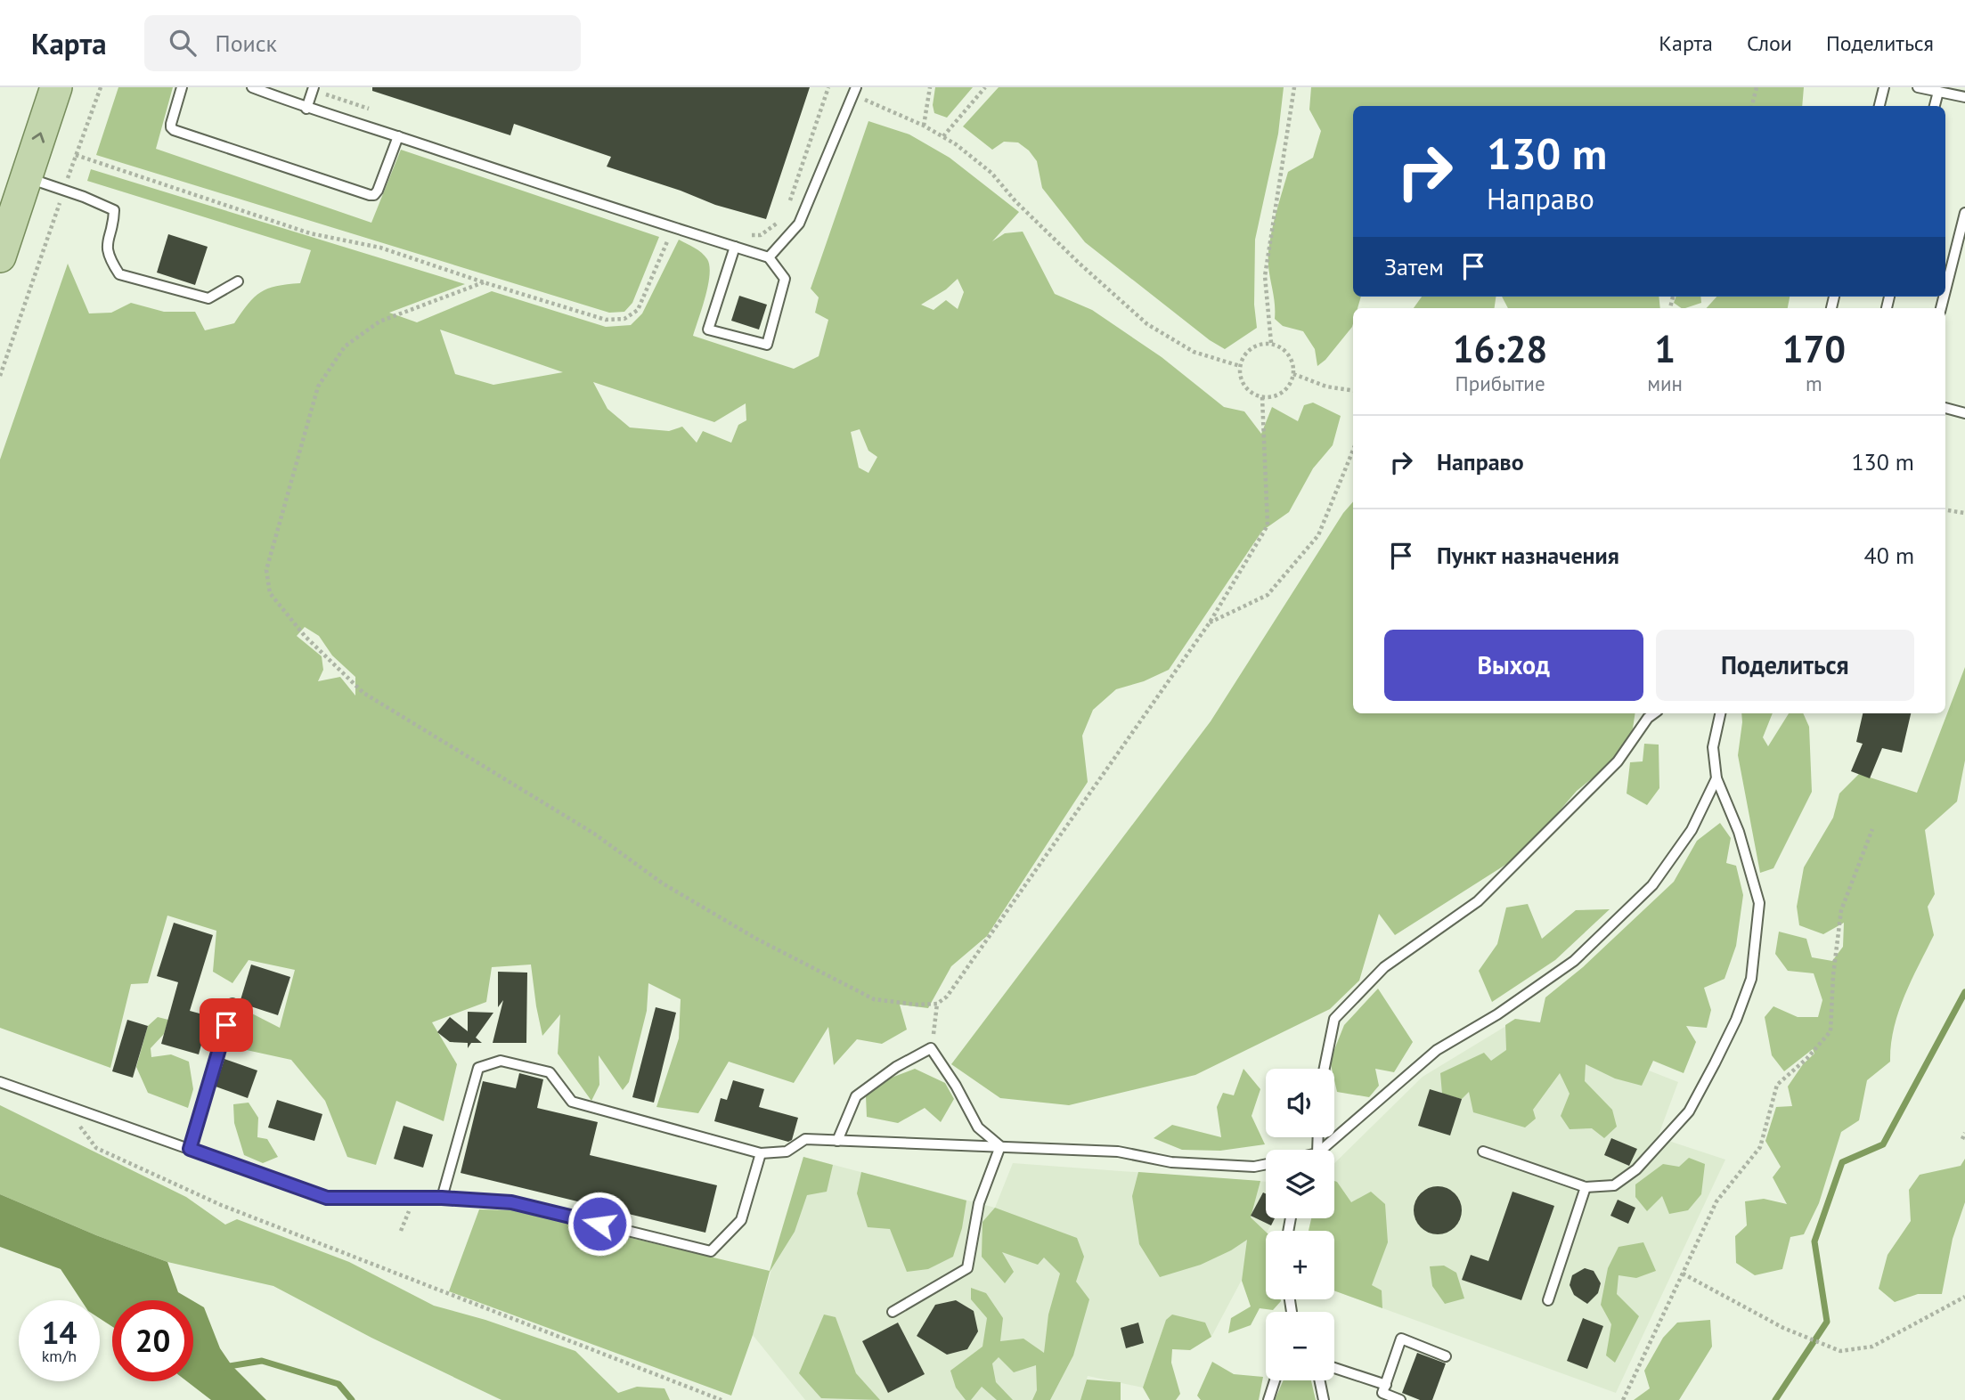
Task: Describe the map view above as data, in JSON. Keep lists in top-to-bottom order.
{
  "page": {
    "header": "Карта",
    "search": "Поиск",
    "nav": ["Карта", "Слои", "Поделиться"],
    "turn": ["130 m", "Направо"],
    "then": "Затем",
    "eta": [
      "16:28",
      "Прибытие",
      "1",
      "мин",
      "170",
      "m"
    ],
    "list": [
      {
        "name": "Направо",
        "value": "130 m"
      },
      {
        "name": "Пункт назначения",
        "value": "40 m"
      }
    ],
    "buttons": ["Выход", "Поделиться"],
    "map_buttons": ["+", "−"],
    "speed": "14 km/h",
    "limit": "20"
  }
}
